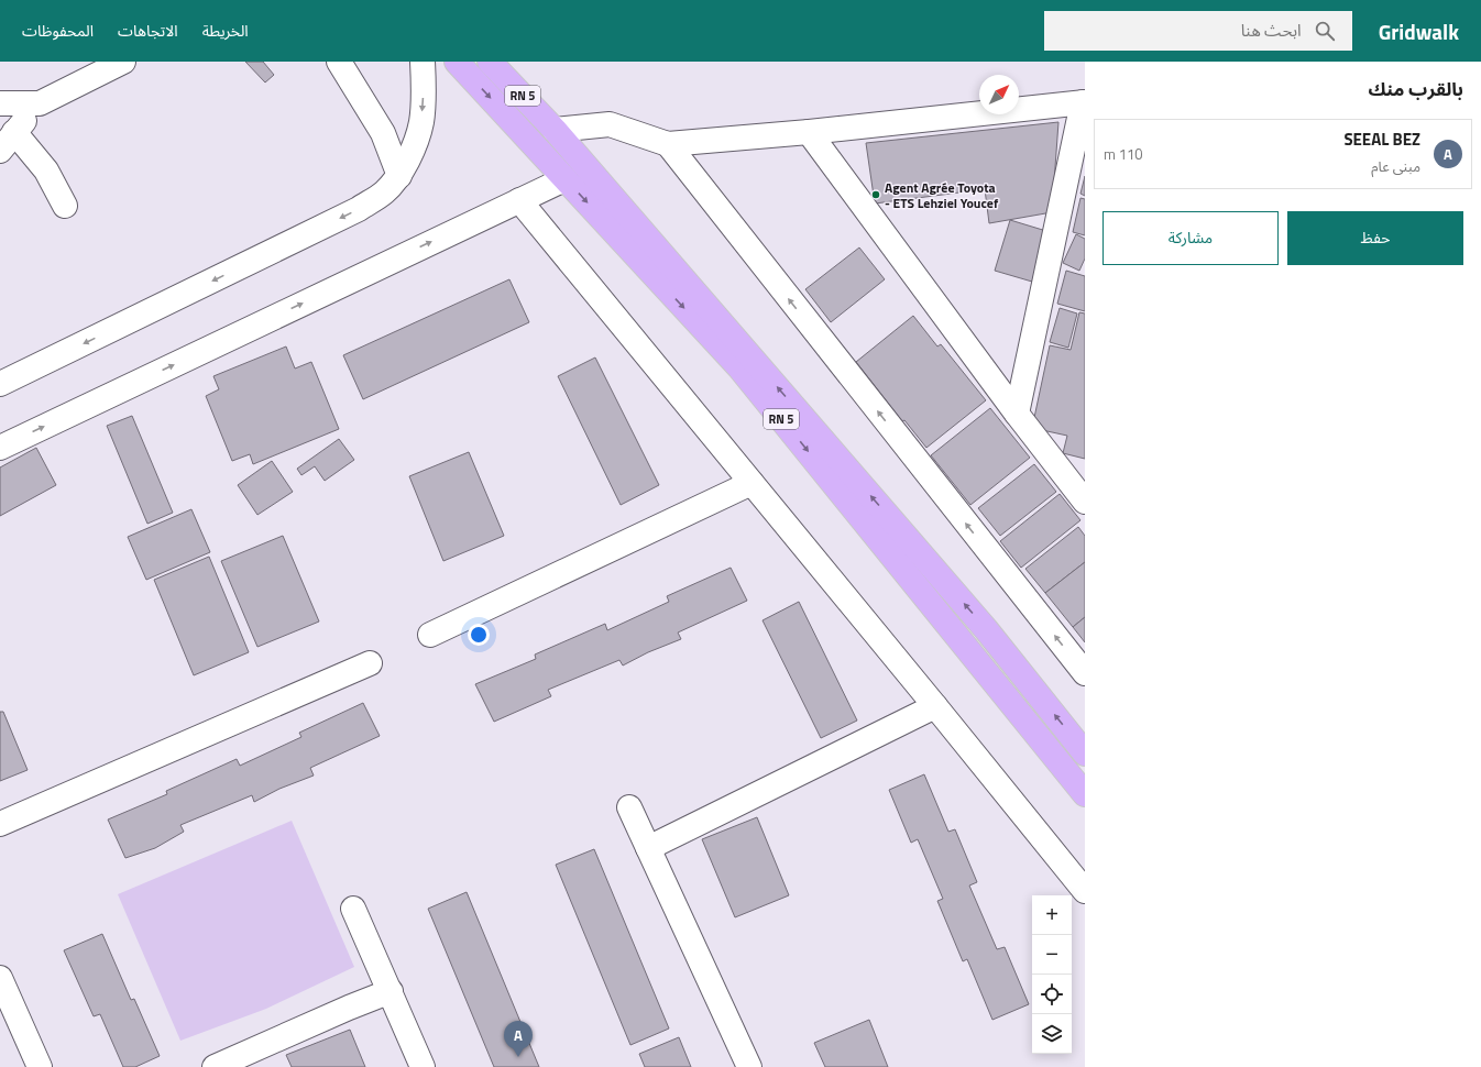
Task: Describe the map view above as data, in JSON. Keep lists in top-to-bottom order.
{
  "streets": {
    "highway": ["RN 5"]
  },
  "places": ["Agent Agrée Toyota - ETS Lehziel Youcef"],
  "north": "top right",
  "page": {
    "header": "Gridwalk",
    "search": "ابحث هنا",
    "nav": ["الخريطة", "الاتجاهات", "المحفوظات"],
    "heading": "بالقرب منك",
    "list": [
      {
        "mark": "A",
        "name": "SEEAL BEZ",
        "note": "مبنى عام",
        "value": "110 m"
      }
    ],
    "buttons": ["حفظ", "مشاركة"],
    "map_buttons": ["+", "−"],
    "pins": "A"
  }
}
